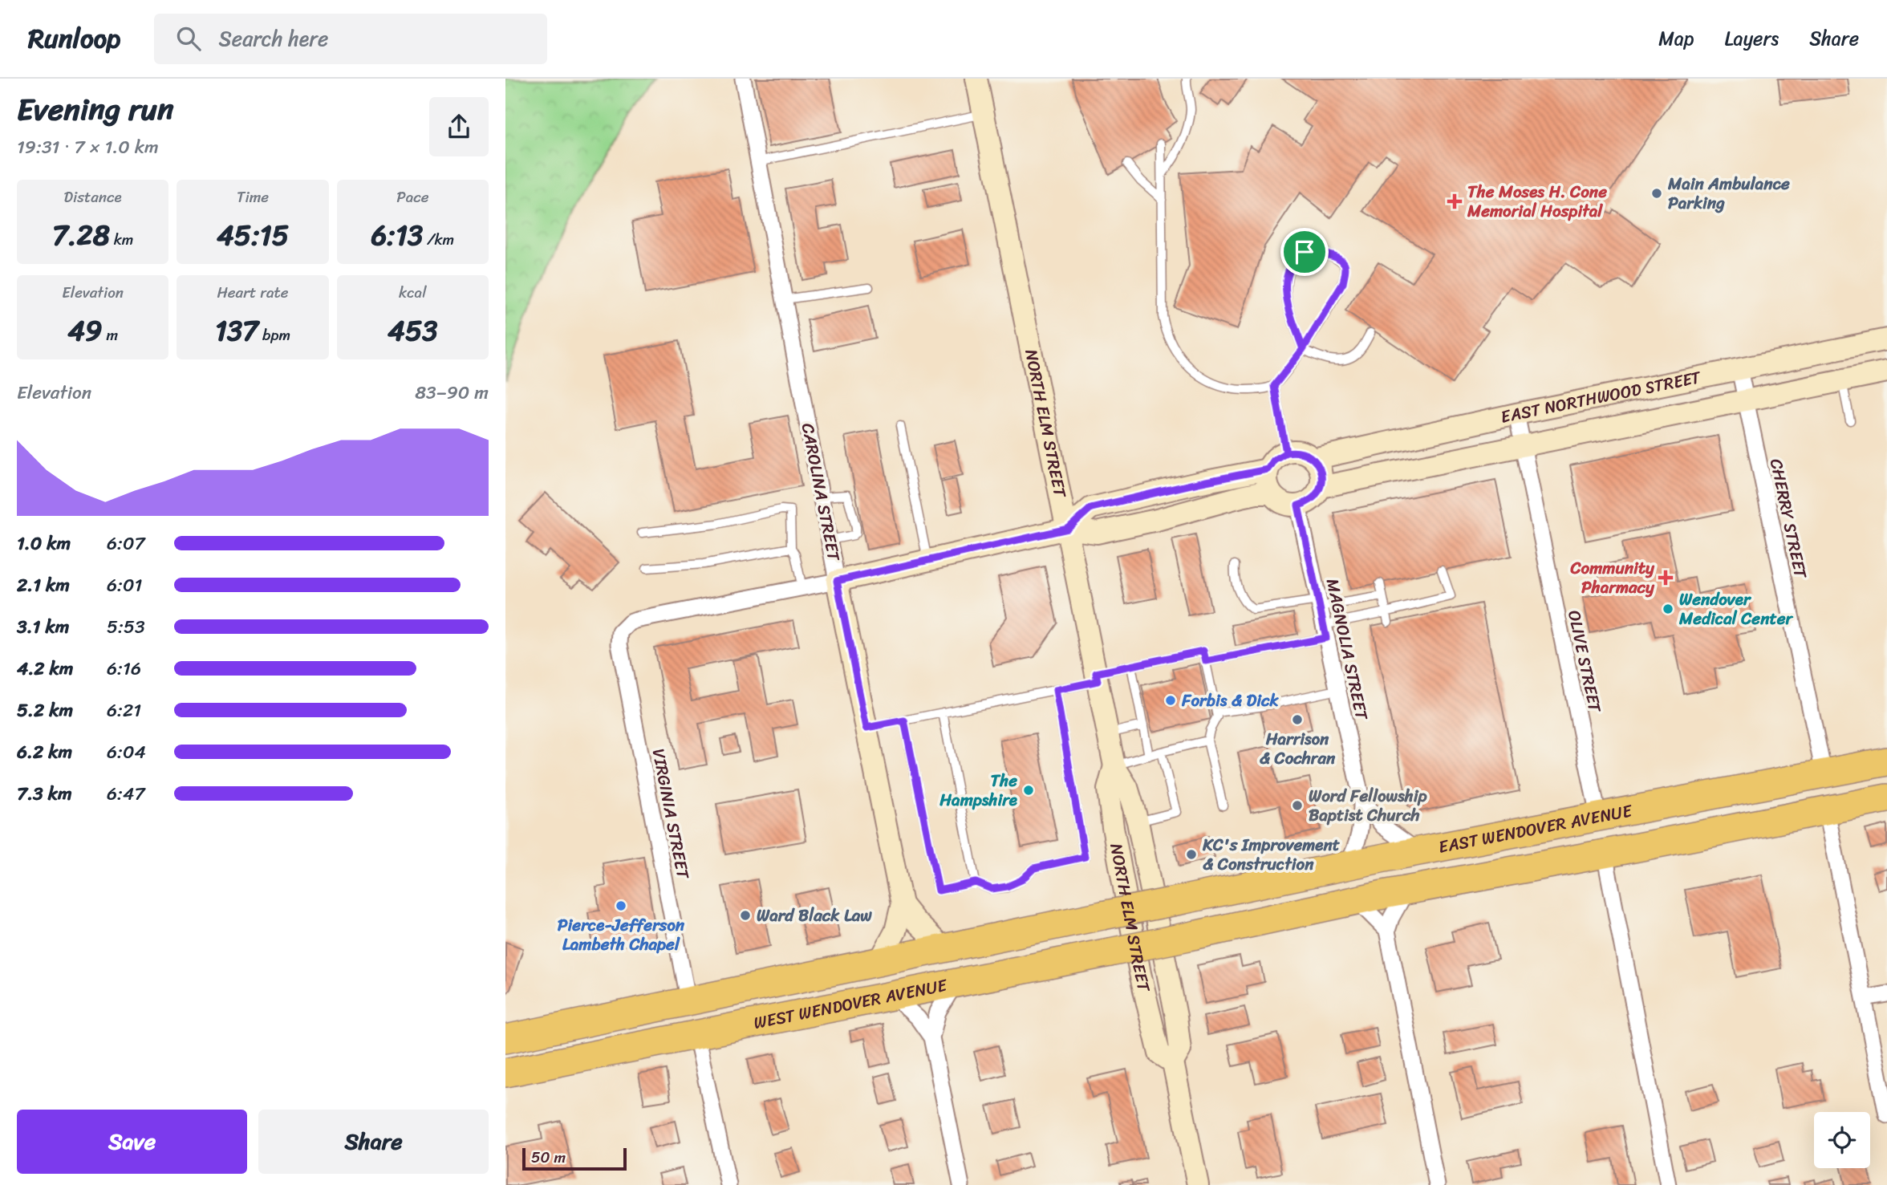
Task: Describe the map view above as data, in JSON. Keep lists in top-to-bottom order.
{
  "streets": {
    "highway": ["EAST WENDOVER AVENUE", "WEST WENDOVER AVENUE"],
    "street": [
      "EAST NORTHWOOD STREET",
      "NORTH ELM STREET",
      "CAROLINA STREET",
      "CHERRY STREET",
      "MAGNOLIA STREET",
      "OLIVE STREET",
      "VIRGINIA STREET"
    ]
  },
  "crossings": [
    ["EAST NORTHWOOD STREET", "CHERRY STREET"],
    ["EAST NORTHWOOD STREET", "MAGNOLIA STREET"],
    ["EAST NORTHWOOD STREET", "OLIVE STREET"],
    ["CAROLINA STREET", "WEST WENDOVER AVENUE"],
    ["CHERRY STREET", "EAST WENDOVER AVENUE"],
    ["MAGNOLIA STREET", "EAST WENDOVER AVENUE"],
    ["OLIVE STREET", "EAST WENDOVER AVENUE"],
    ["VIRGINIA STREET", "WEST WENDOVER AVENUE"],
    ["EAST WENDOVER AVENUE", "WEST WENDOVER AVENUE"]
  ],
  "places": {
    "other": [
      "Main Ambulance Parking",
      "Wendover Medical Center",
      "Forbis & Dick",
      "Harrison & Cochran",
      "The Hampshire",
      "Word Fellowship Baptist Church",
      "KC's Improvement & Construction",
      "Pierce-Jefferson Lambeth Chapel",
      "Ward Black Law"
    ],
    "health": ["The Moses H. Cone Memorial Hospital", "Community Pharmacy"]
  },
  "scale_bar": "50 m",
  "page": {
    "header": "Runloop",
    "search": "Search here",
    "nav": ["Map", "Layers", "Share"],
    "heading": ["Evening run", "19:31 · 7 × 1.0 km"],
    "stats": [
      ["Distance", "7.28 km"],
      ["Time", "45:15"],
      ["Pace", "6:13 /km"],
      ["Elevation", "49 m"],
      ["Heart rate", "137 bpm"],
      ["kcal", "453"]
    ],
    "chart": ["Elevation", "83–90 m"],
    "list": [
      {
        "name": "1.0 km",
        "note": "6:07"
      },
      {
        "name": "2.1 km",
        "note": "6:01"
      },
      {
        "name": "3.1 km",
        "note": "5:53"
      },
      {
        "name": "4.2 km",
        "note": "6:16"
      },
      {
        "name": "5.2 km",
        "note": "6:21"
      },
      {
        "name": "6.2 km",
        "note": "6:04"
      },
      {
        "name": "7.3 km",
        "note": "6:47"
      }
    ],
    "buttons": ["Save", "Share"],
    "scale": "50 m"
  }
}
